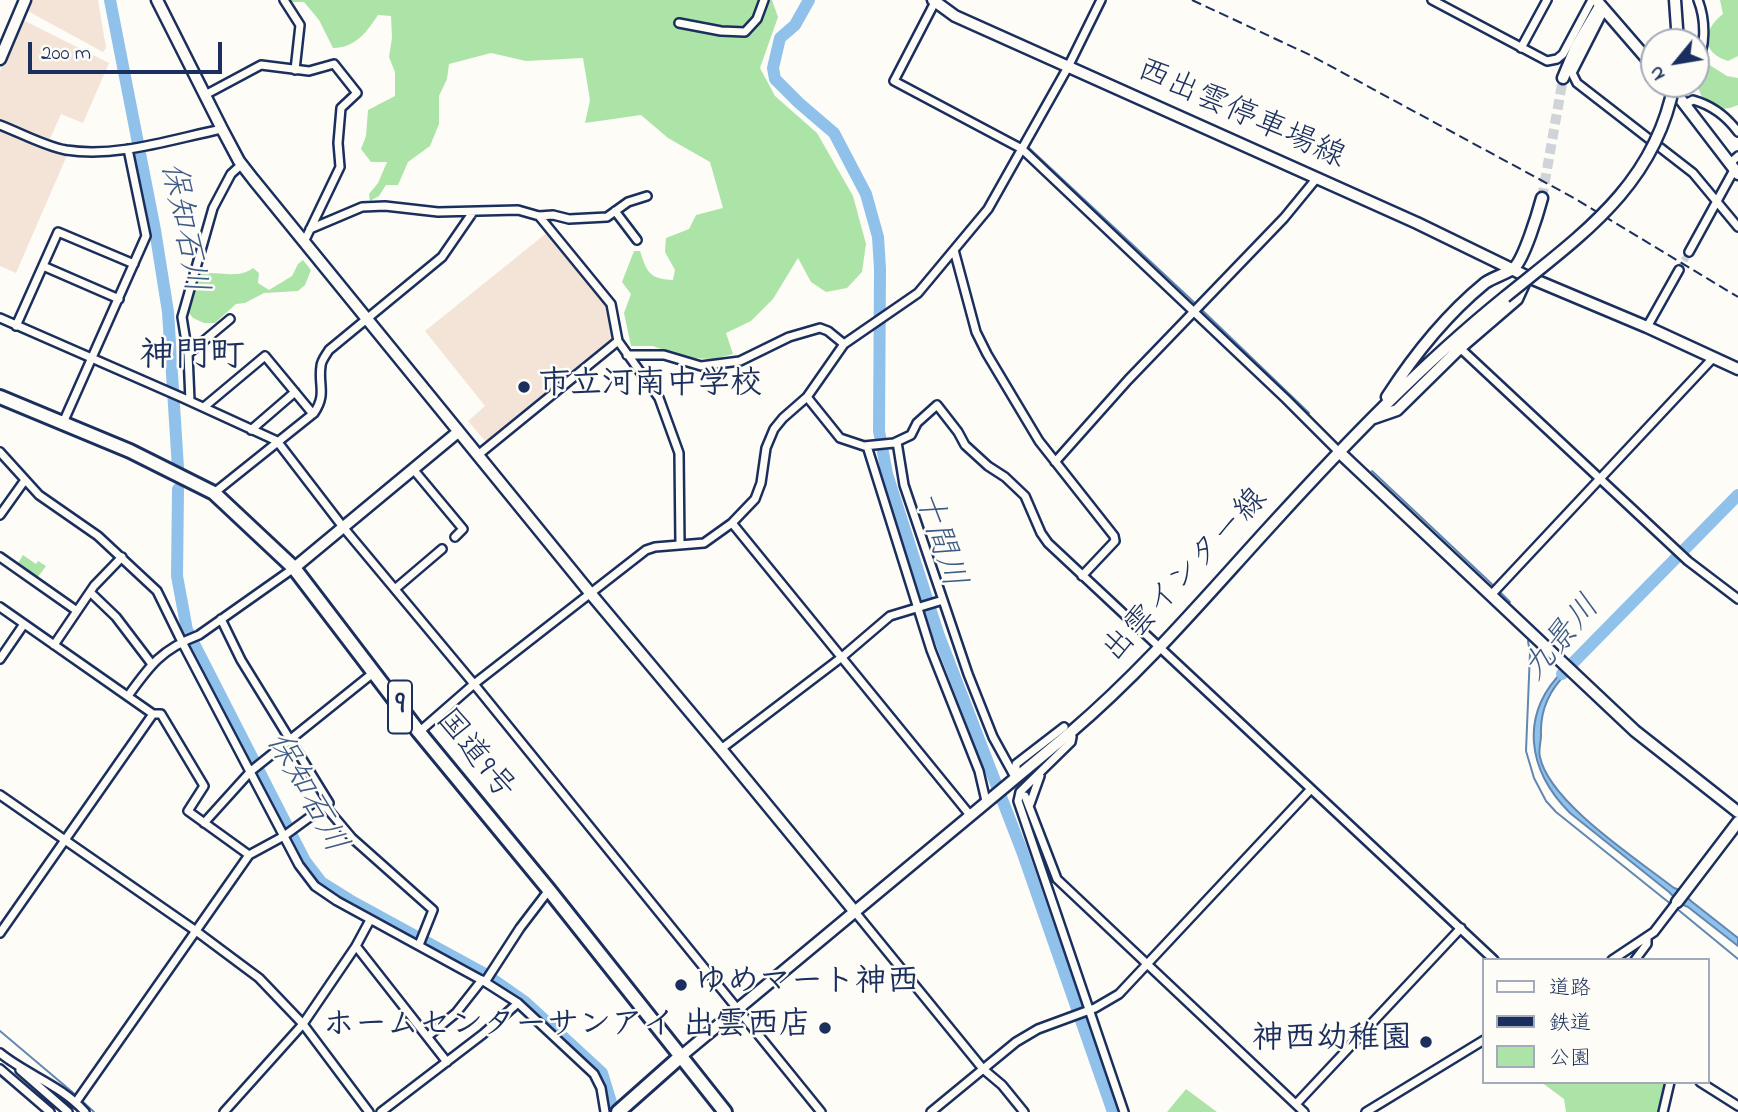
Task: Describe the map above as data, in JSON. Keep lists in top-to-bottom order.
{
  "streets": {
    "highway": ["9", "国道9号"],
    "main road": ["西出雲停車場線", "出雲インター線"]
  },
  "crossings": [
    ["出雲インター線", "国道9号"]
  ],
  "districts": ["神門町"],
  "water": ["保知石川", "十間川", "九景川"],
  "places": [
    "市立河南中学校",
    "ゆめマート神西",
    "ホームセンターサンアイ 出雲西店",
    "神西幼稚園"
  ],
  "legend": ["道路", "鉄道", "公園"],
  "scale_bar": "200 m",
  "north": "bottom left"
}
